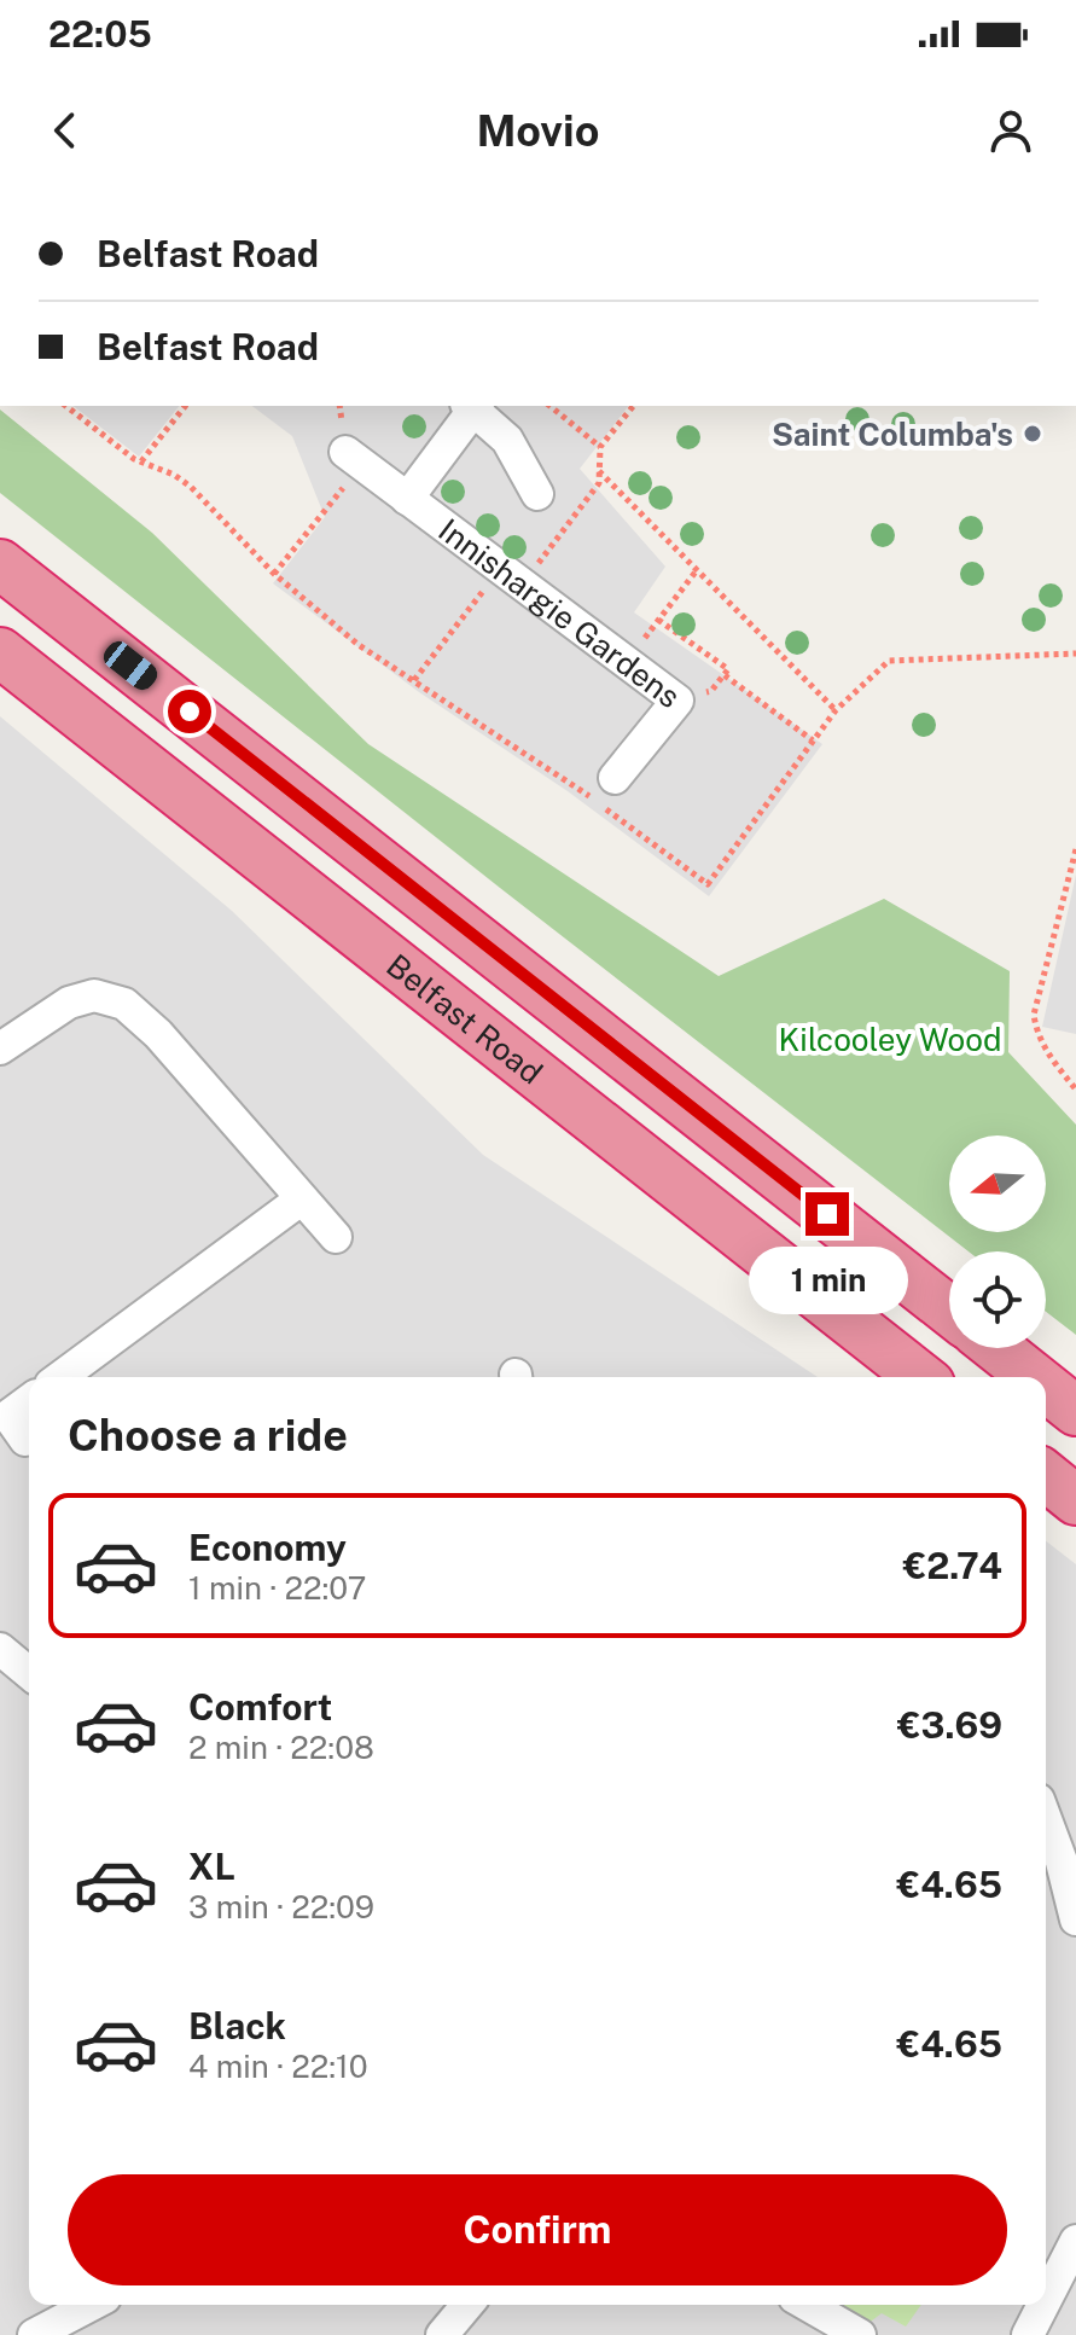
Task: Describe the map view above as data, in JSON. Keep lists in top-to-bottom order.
{
  "streets": {
    "highway": ["Belfast Road"],
    "street": ["Innishargie Gardens"]
  },
  "parks": ["Kilcooley Wood"],
  "places": ["Saint Columba's"],
  "north": "left",
  "page": {
    "status": "22:05",
    "header": "Movio",
    "banner": ["Belfast Road", "Belfast Road"],
    "bubble": "1 min",
    "heading": "Choose a ride",
    "list": [
      {
        "name": "Economy",
        "note": "1 min · 22:07",
        "value": "€2.74"
      },
      {
        "name": "Comfort",
        "note": "2 min · 22:08",
        "value": "€3.69"
      },
      {
        "name": "XL",
        "note": "3 min · 22:09",
        "value": "€4.65"
      },
      {
        "name": "Black",
        "note": "4 min · 22:10",
        "value": "€4.65"
      }
    ],
    "buttons": "Confirm"
  }
}
